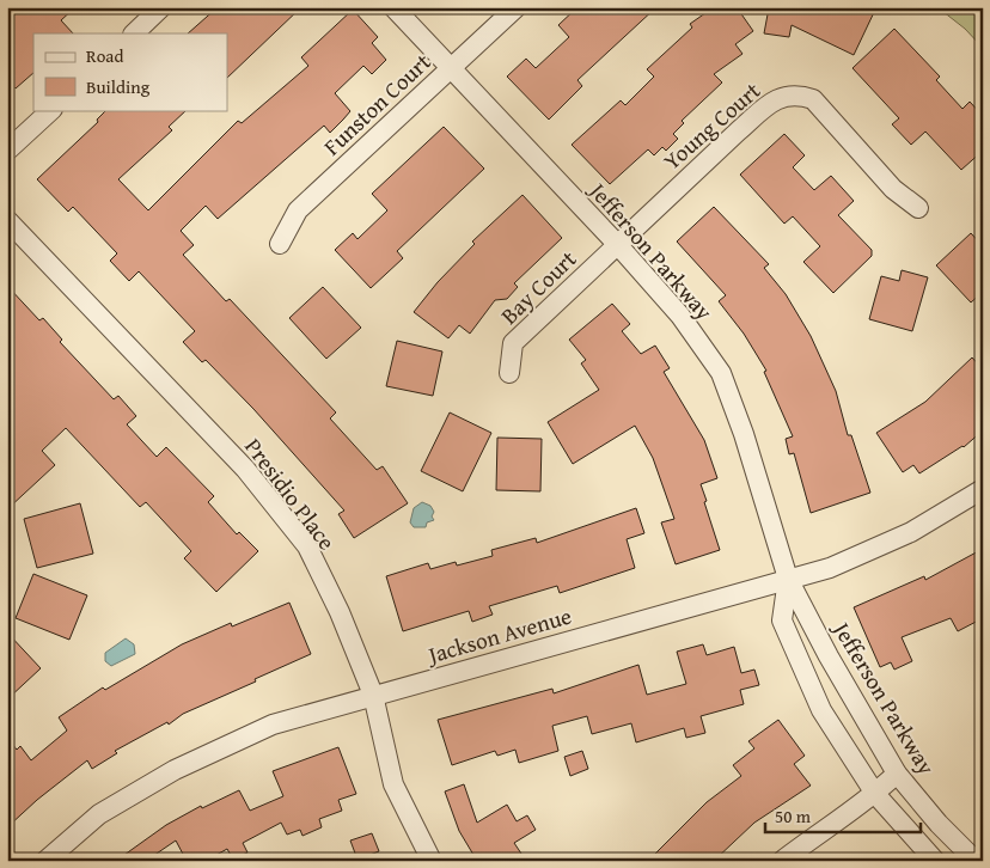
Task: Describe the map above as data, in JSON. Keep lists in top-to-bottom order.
{
  "streets": {
    "street": [
      "Funston Court",
      "Young Court",
      "Jefferson Parkway",
      "Bay Court",
      "Presidio Place",
      "Jackson Avenue"
    ]
  },
  "crossings": [
    ["Funston Court", "Jefferson Parkway"],
    ["Young Court", "Jefferson Parkway"],
    ["Young Court", "Bay Court"],
    ["Jefferson Parkway", "Bay Court"],
    ["Jefferson Parkway", "Jackson Avenue"],
    ["Presidio Place", "Jackson Avenue"]
  ],
  "legend": ["Road", "Building"],
  "scale_bar": "50 m"
}
